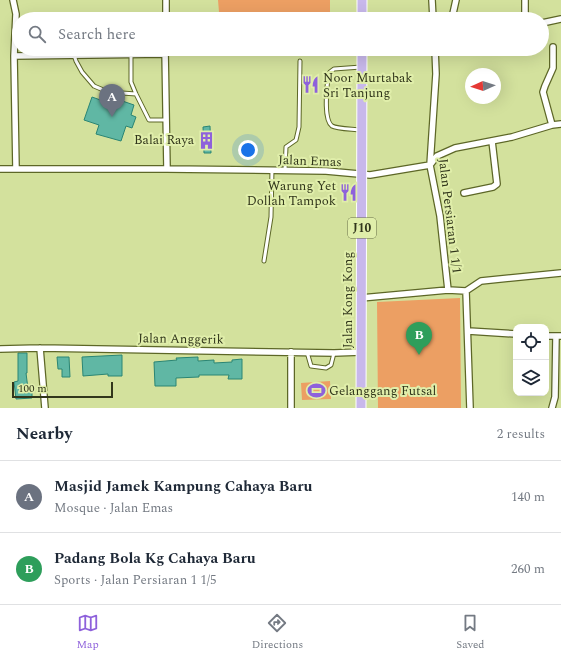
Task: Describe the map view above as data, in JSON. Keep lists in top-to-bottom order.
{
  "streets": {
    "main road": ["J10", "Jalan Kong Kong"],
    "street": ["Jalan Emas", "Jalan Persiaran 1 1/1", "Jalan Anggerik"]
  },
  "crossings": [
    ["Jalan Emas", "Jalan Persiaran 1 1/1"],
    ["Jalan Emas", "Jalan Kong Kong"],
    ["Jalan Kong Kong", "Jalan Anggerik"]
  ],
  "places": {
    "restaurant": ["Noor Murtabak Sri Tanjung", "Warung Yet Dollah Tampok"],
    "building": ["Balai Raya"],
    "sports": ["Gelanggang Futsal"]
  },
  "scale_bar": "100 m",
  "north": "left",
  "page": {
    "search": "Search here",
    "pins": ["A", "B"],
    "scale": "100 m",
    "heading": ["Nearby", "2 results"],
    "list": [
      {
        "mark": "A",
        "name": "Masjid Jamek Kampung Cahaya Baru",
        "note": "Mosque · Jalan Emas",
        "value": "140 m"
      },
      {
        "mark": "B",
        "name": "Padang Bola Kg Cahaya Baru",
        "note": "Sports · Jalan Persiaran 1 1/5",
        "value": "260 m"
      }
    ],
    "nav": ["Map", "Directions", "Saved"]
  }
}
